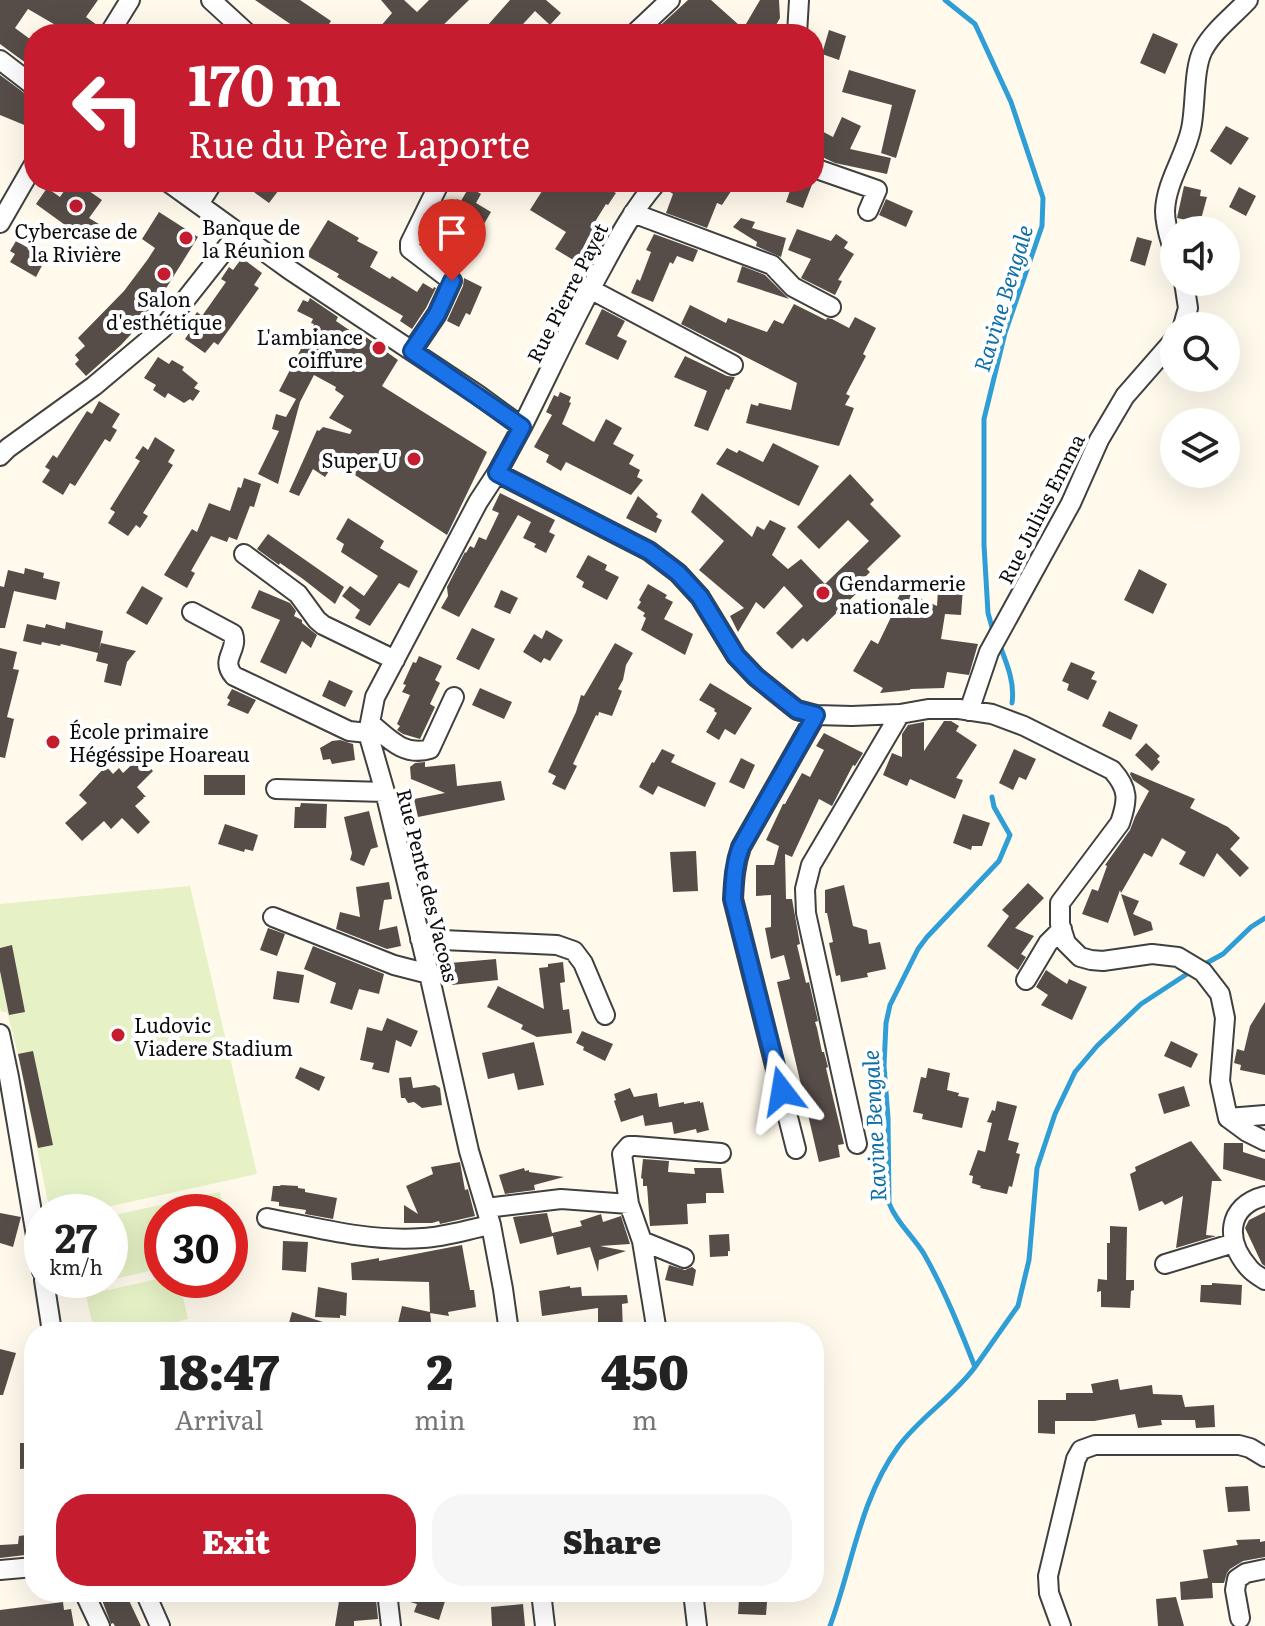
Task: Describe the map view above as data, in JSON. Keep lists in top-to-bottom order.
{
  "streets": {
    "street": ["Rue Pierre Payet", "Rue Julius Emma", "Rue Pente des Vacoas"]
  },
  "water": ["Ravine Bengale"],
  "places": [
    "Cybercase de la Rivière",
    "Banque de la Réunion",
    "Salon d'esthétique",
    "L'ambiance coiffure",
    "Super U",
    "Gendarmerie nationale",
    "École primaire Hégéssipe Hoareau",
    "Ludovic Viadere Stadium"
  ],
  "page": {
    "turn": ["170 m", "Rue du Père Laporte"],
    "speed": "27 km/h",
    "limit": "30",
    "eta": [
      "18:47",
      "Arrival",
      "2",
      "min",
      "450",
      "m"
    ],
    "buttons": ["Exit", "Share"]
  }
}
